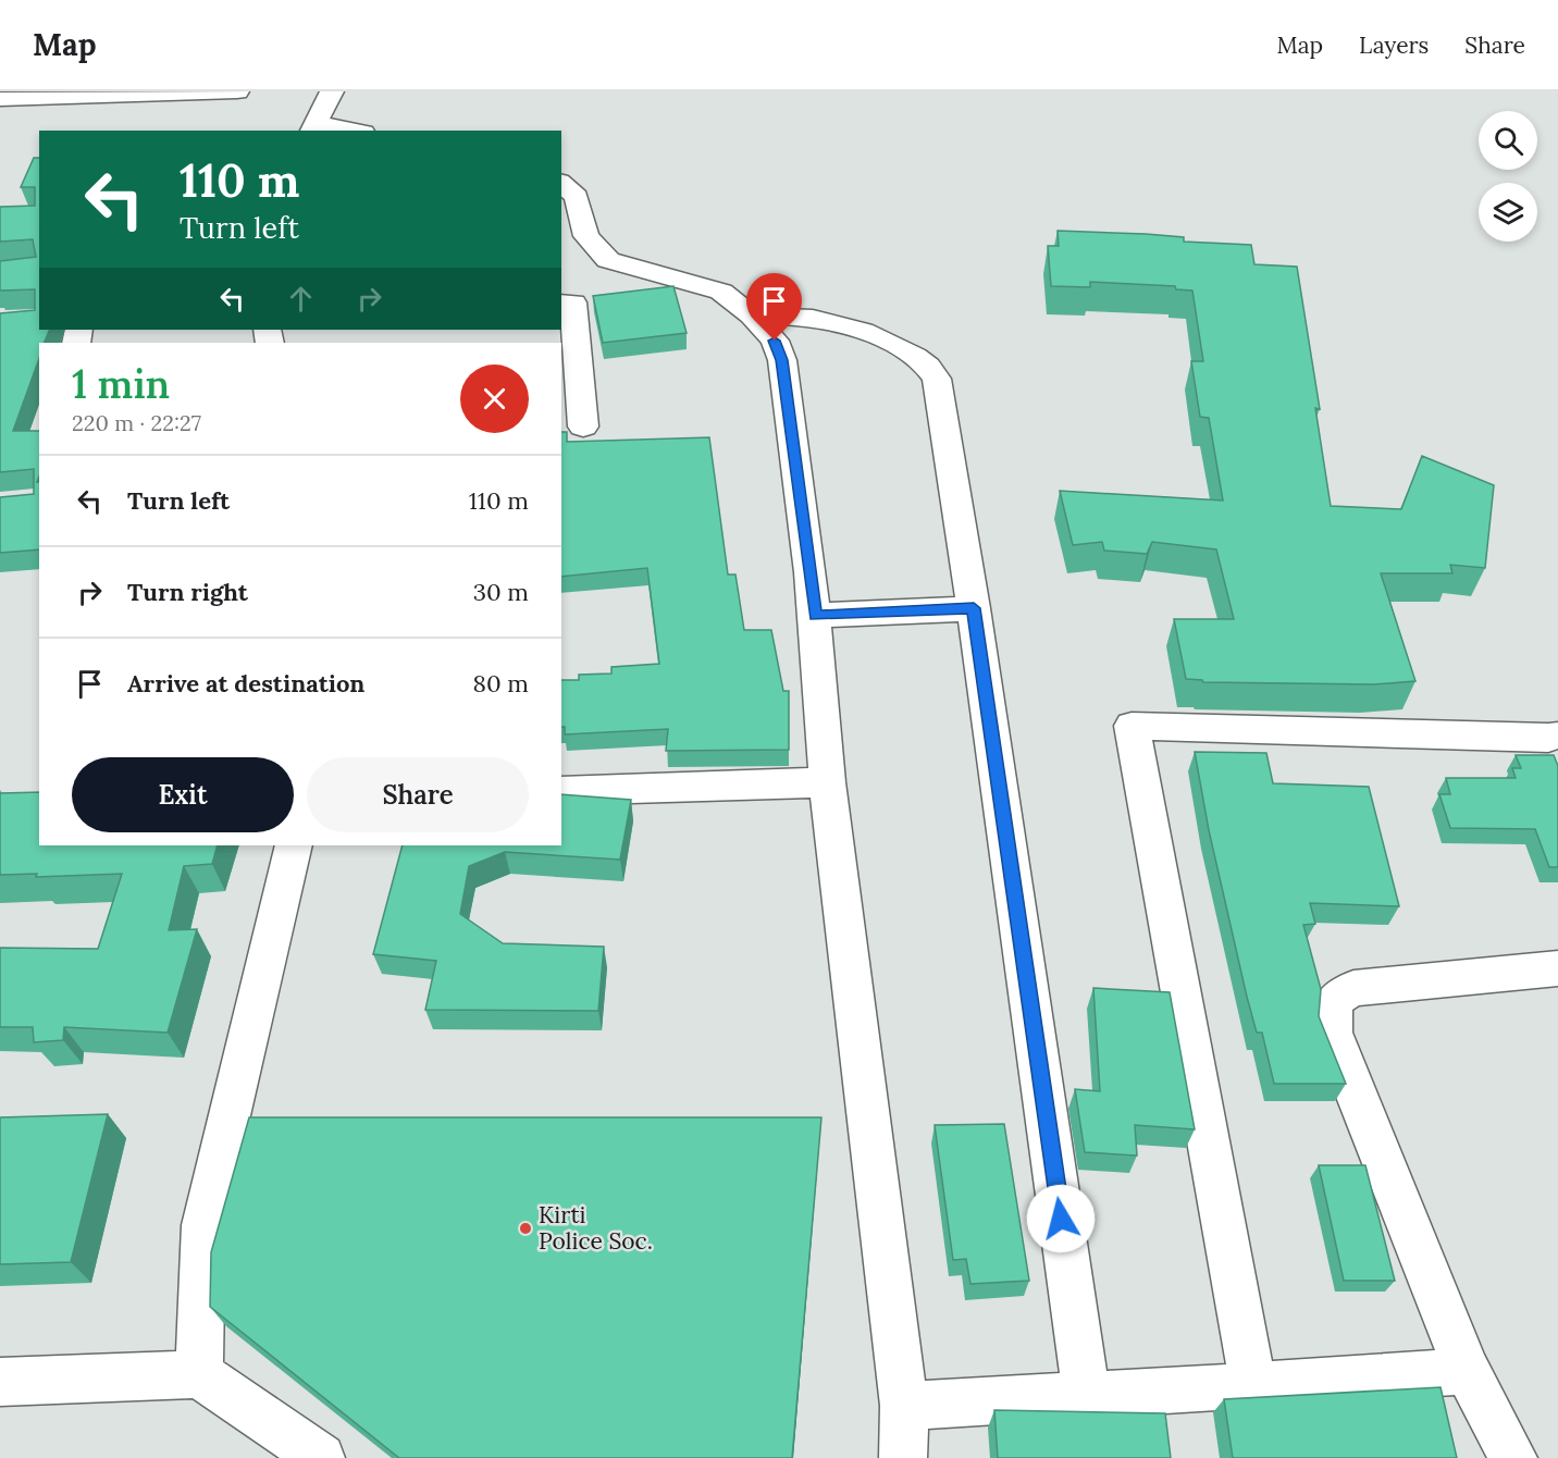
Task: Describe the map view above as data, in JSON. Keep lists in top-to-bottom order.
{
  "places": ["Kirti Police Soc."],
  "page": {
    "header": "Map",
    "nav": ["Map", "Layers", "Share"],
    "turn": ["110 m", "Turn left"],
    "heading": ["1 min", "220 m · 22:27"],
    "list": [
      {
        "name": "Turn left",
        "value": "110 m"
      },
      {
        "name": "Turn right",
        "value": "30 m"
      },
      {
        "name": "Arrive at destination",
        "value": "80 m"
      }
    ],
    "buttons": ["Exit", "Share"]
  }
}
